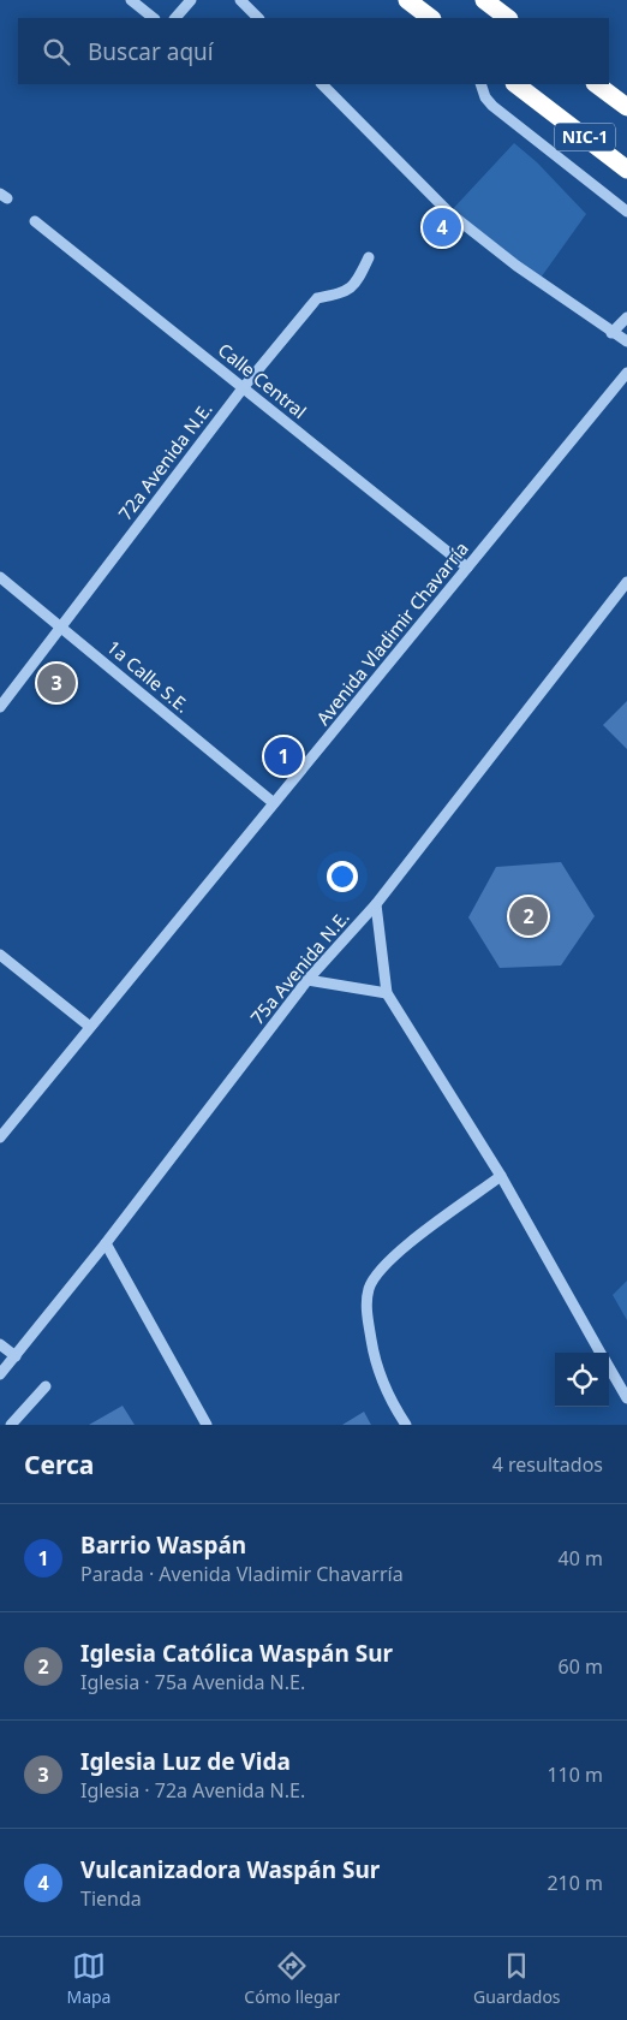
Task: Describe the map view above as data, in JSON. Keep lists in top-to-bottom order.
{
  "streets": {
    "highway": ["NIC-1"],
    "street": [
      "Calle Central",
      "72a Avenida N.E.",
      "Avenida Vladimir Chavarría",
      "1a Calle S.E.",
      "75a Avenida N.E."
    ]
  },
  "crossings": [
    ["Calle Central", "72a Avenida N.E."],
    ["Calle Central", "Avenida Vladimir Chavarría"],
    ["72a Avenida N.E.", "1a Calle S.E."],
    ["Avenida Vladimir Chavarría", "1a Calle S.E."]
  ],
  "page": {
    "search": "Buscar aquí",
    "pins": [
      "4",
      "3",
      "1",
      "2"
    ],
    "heading": ["Cerca", "4 resultados"],
    "list": [
      {
        "mark": "1",
        "name": "Barrio Waspán",
        "note": "Parada · Avenida Vladimir Chavarría",
        "value": "40 m"
      },
      {
        "mark": "2",
        "name": "Iglesia Católica Waspán Sur",
        "note": "Iglesia · 75a Avenida N.E.",
        "value": "60 m"
      },
      {
        "mark": "3",
        "name": "Iglesia Luz de Vida",
        "note": "Iglesia · 72a Avenida N.E.",
        "value": "110 m"
      },
      {
        "mark": "4",
        "name": "Vulcanizadora Waspán Sur",
        "note": "Tienda",
        "value": "210 m"
      }
    ],
    "nav": ["Mapa", "Cómo llegar", "Guardados"]
  }
}
